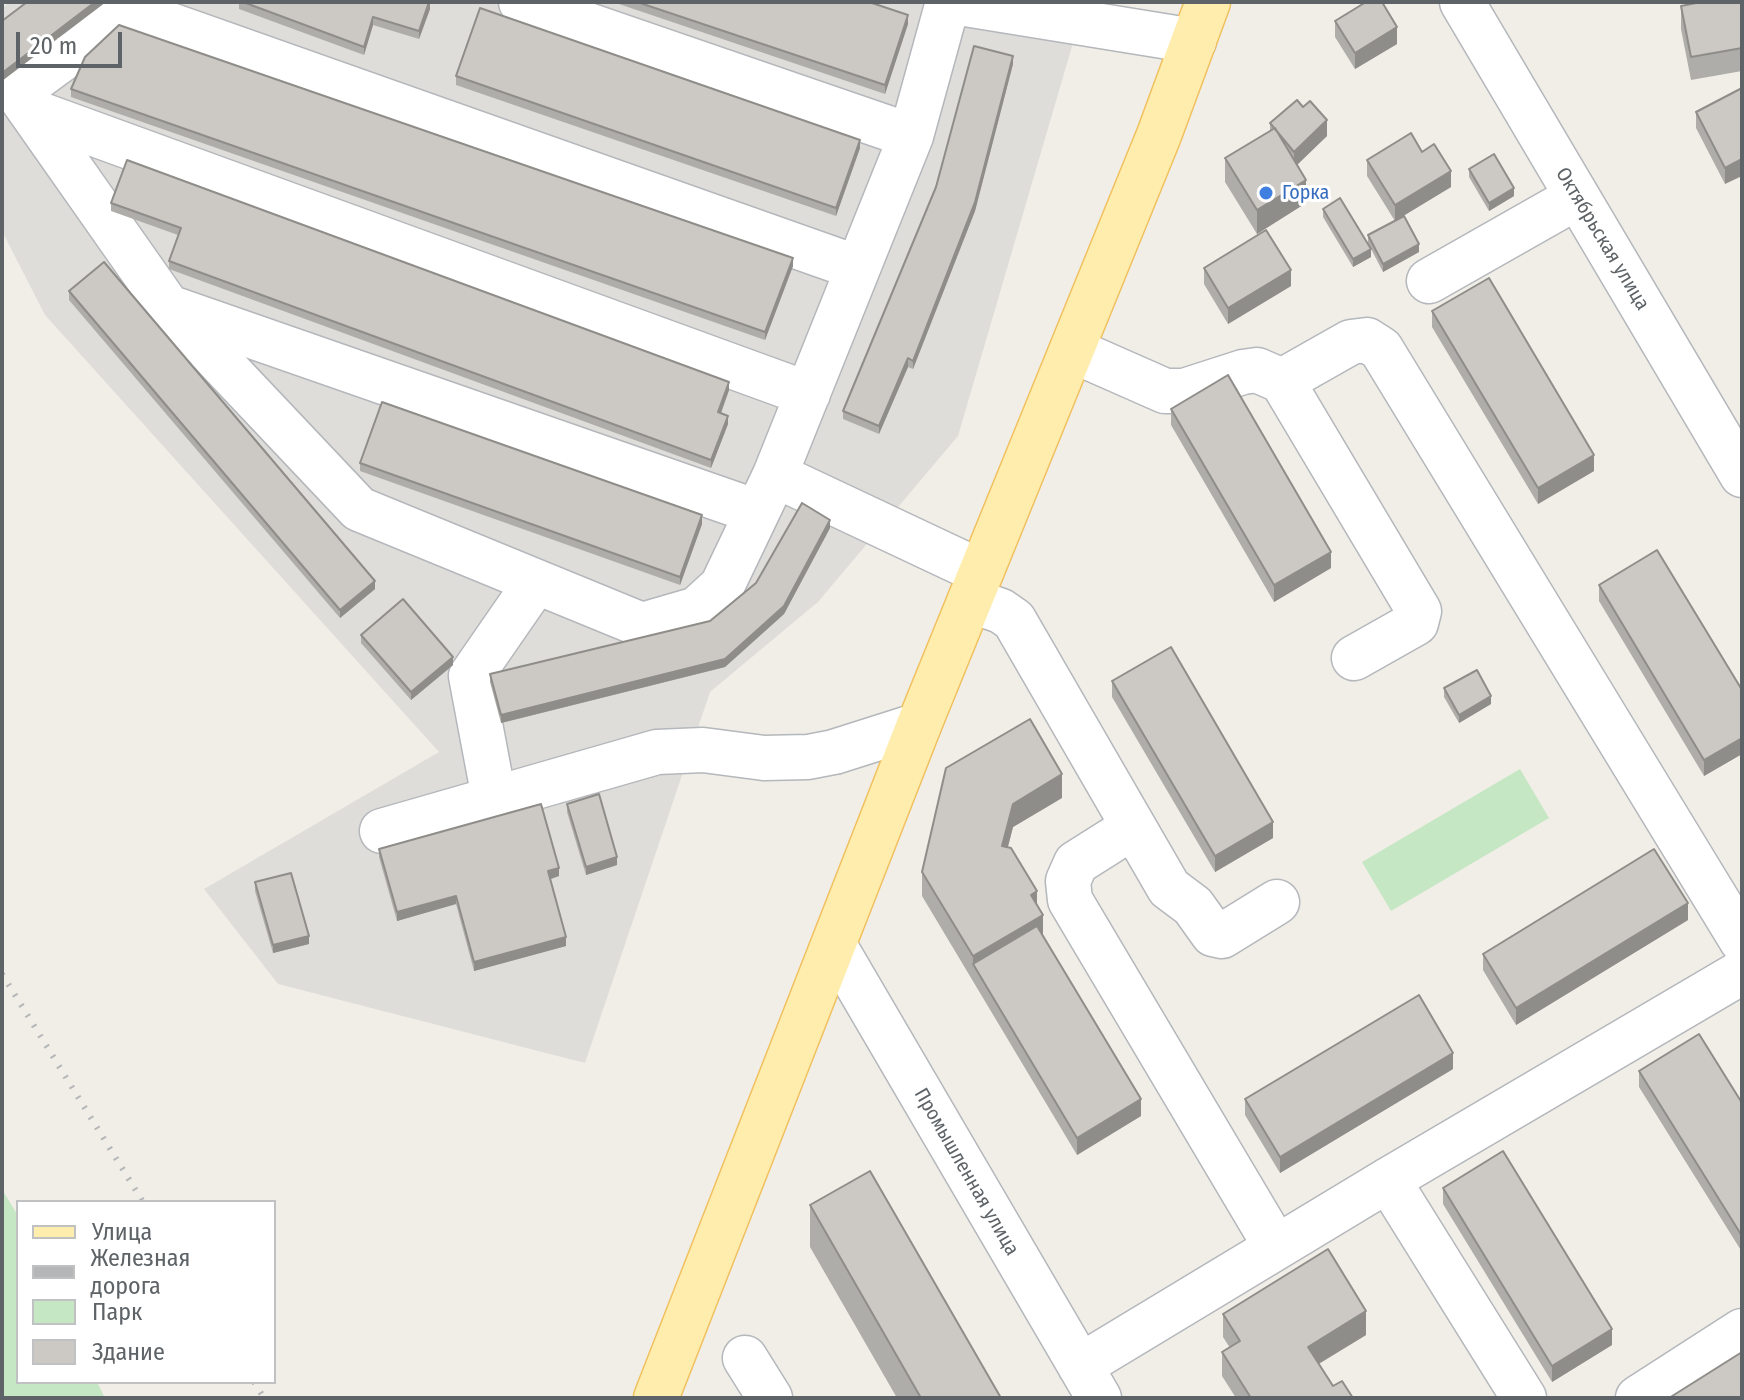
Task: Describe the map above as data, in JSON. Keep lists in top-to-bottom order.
{
  "streets": {
    "street": ["Октябрьская улица", "Промышленная улица"]
  },
  "places": ["Горка"],
  "legend": [
    "Улица",
    "Железная дорога",
    "Парк",
    "Здание"
  ],
  "scale_bar": "20 m"
}
